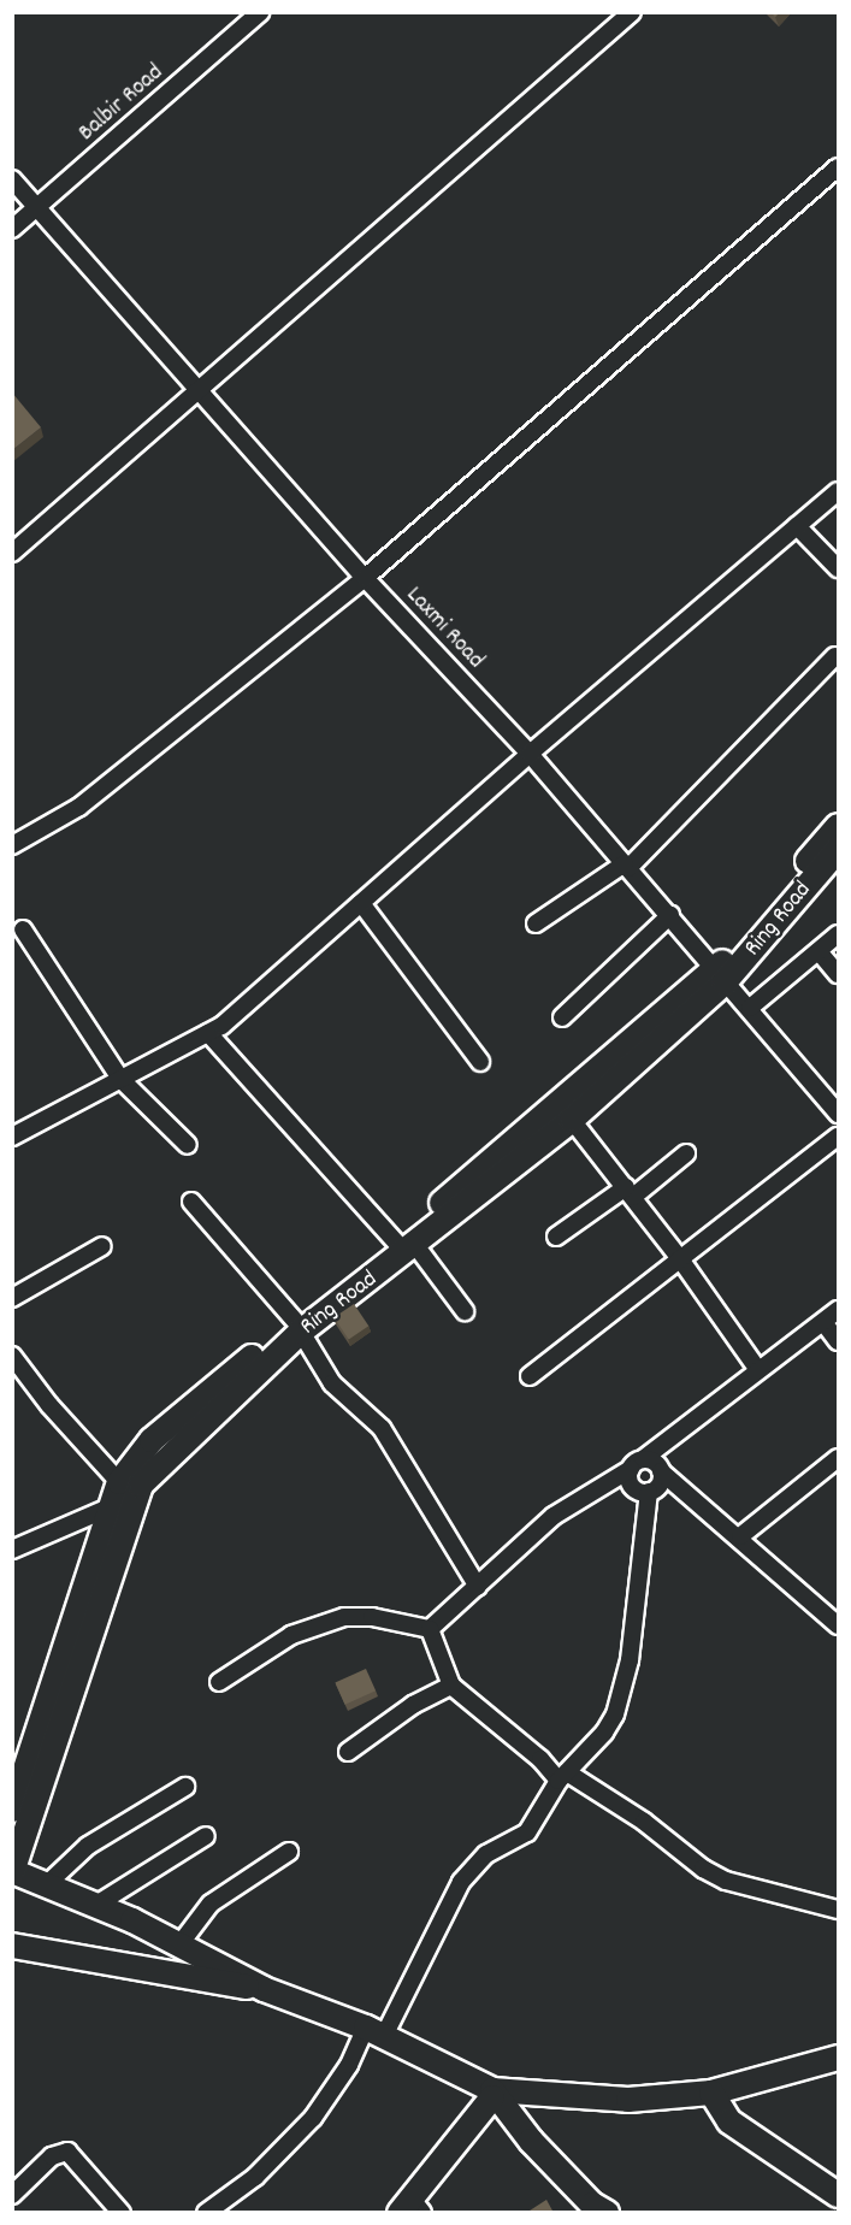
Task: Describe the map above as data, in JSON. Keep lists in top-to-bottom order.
{
  "streets": {
    "street": ["Balbir Road", "Laxmi Road", "Ring Road"]
  },
  "crossings": [
    ["Balbir Road", "Laxmi Road"],
    ["Laxmi Road", "Ring Road"]
  ]
}
